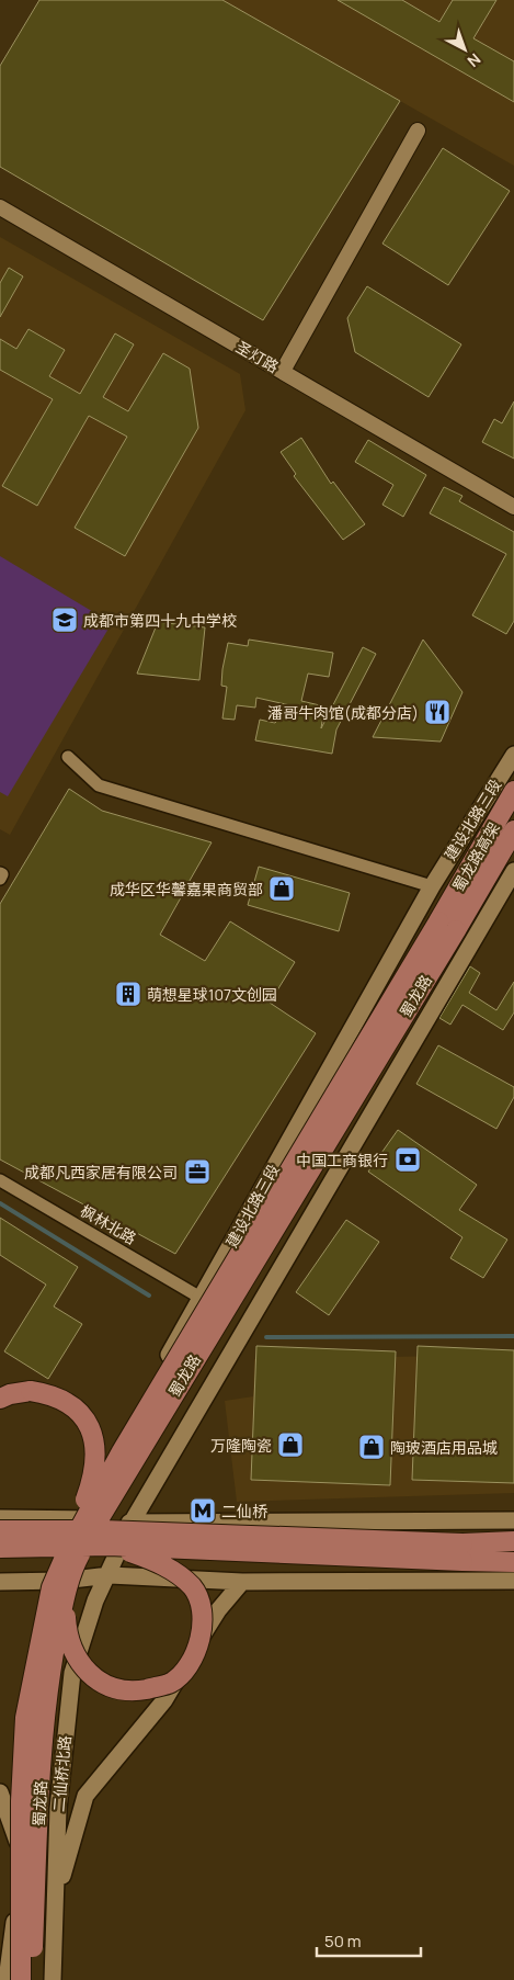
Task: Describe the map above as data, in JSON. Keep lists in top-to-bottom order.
{
  "streets": {
    "main road": [
      "建设北路三段",
      "蜀龙路高架",
      "蜀龙路",
      "二仙桥北路"
    ],
    "street": ["圣灯路", "枫林北路"]
  },
  "crossings": [
    ["建设北路三段", "枫林北路"],
    ["建设北路三段", "二仙桥北路"],
    ["蜀龙路高架", "蜀龙路"]
  ],
  "places": {
    "school or university": ["成都市第四十九中学校"],
    "restaurant": ["潘哥牛肉馆(成都分店)"],
    "shop": ["成华区华馨嘉果商贸部", "万隆陶瓷", "陶玻酒店用品城"],
    "building": ["萌想星球107文创园"],
    "bank": ["中国工商银行"],
    "office": ["成都凡西家居有限公司"],
    "metro station": ["二仙桥"]
  },
  "scale_bar": "50 m",
  "north": "bottom right"
}
